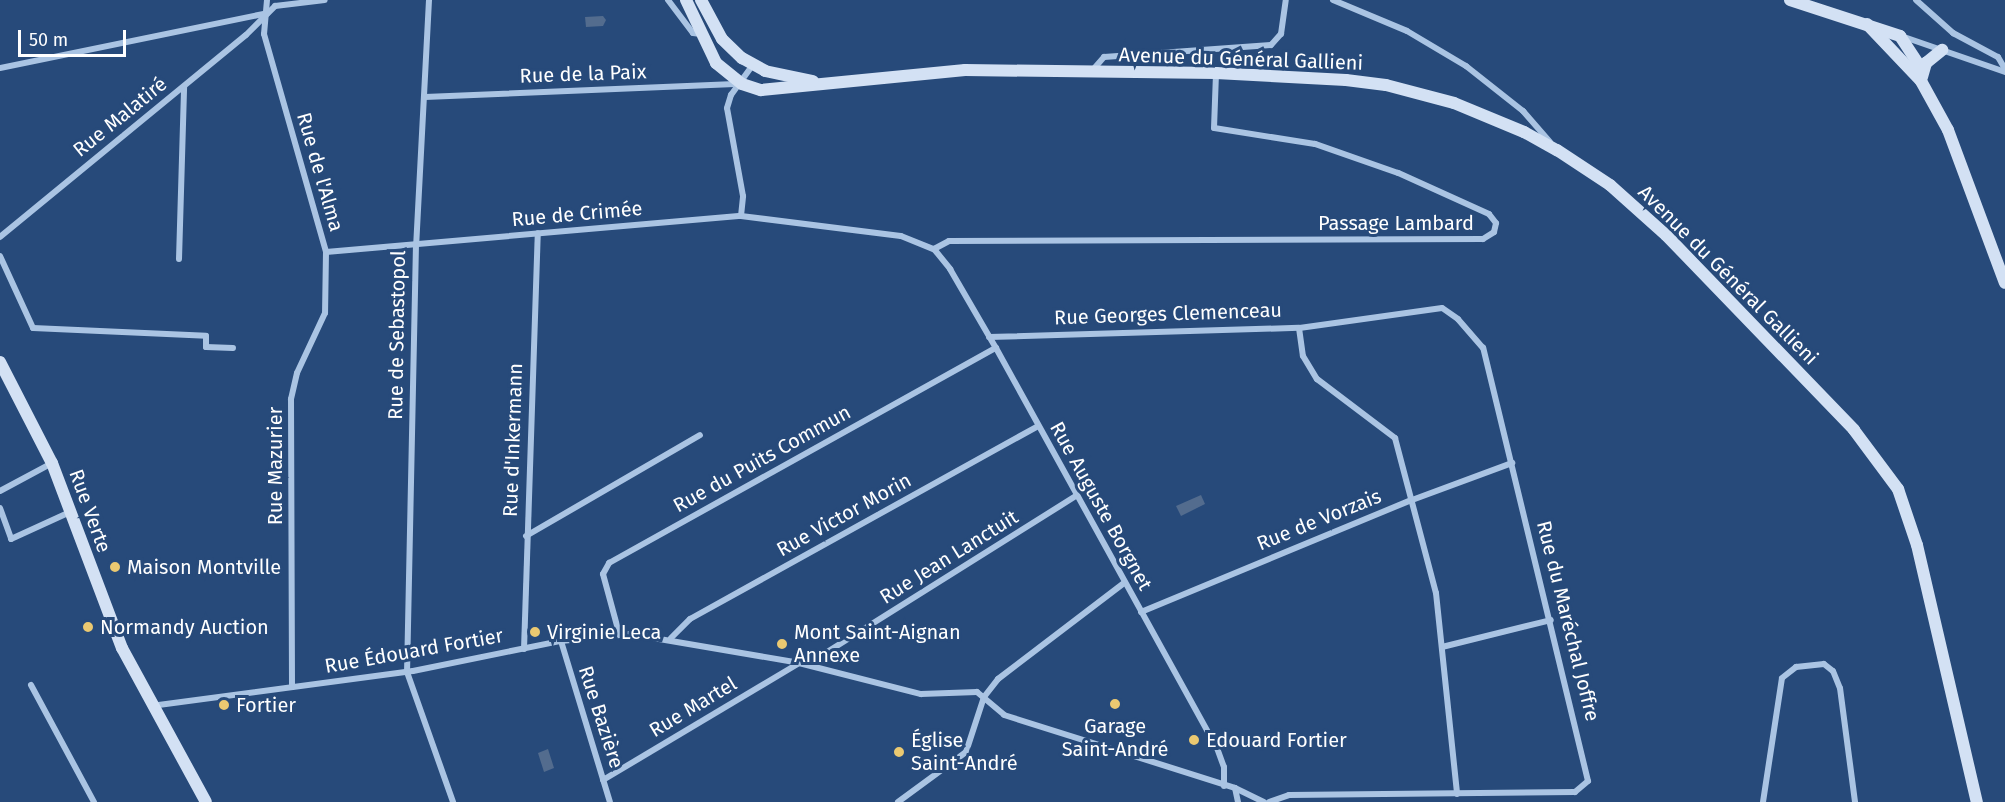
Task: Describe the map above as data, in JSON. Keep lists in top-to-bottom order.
{
  "streets": {
    "street": [
      "Avenue du Général Gallieni",
      "Rue de la Paix",
      "Rue Malatiré",
      "Rue de l'Alma",
      "Rue de Crimée",
      "Passage Lambard",
      "Rue Georges Clemenceau",
      "Rue de Sebastopol",
      "Rue d'Inkermann",
      "Rue du Puits Commun",
      "Rue Mazurier",
      "Rue Auguste Borgnet",
      "Rue Verte",
      "Rue Victor Morin",
      "Rue de Vorzais",
      "Rue Jean Lanctuit",
      "Rue du Maréchal Joffre",
      "Rue Édouard Fortier",
      "Rue Martel",
      "Rue Bazière"
    ]
  },
  "crossings": [
    ["Avenue du Général Gallieni", "Passage Lambard"],
    ["Rue de la Paix", "Rue de Sebastopol"],
    ["Rue Malatiré", "Rue de l'Alma"],
    ["Rue de l'Alma", "Rue de Crimée"],
    ["Rue de l'Alma", "Rue de Sebastopol"],
    ["Rue de l'Alma", "Rue Mazurier"],
    ["Rue de Crimée", "Passage Lambard"],
    ["Rue de Crimée", "Rue de Sebastopol"],
    ["Rue de Crimée", "Rue d'Inkermann"],
    ["Rue de Crimée", "Rue Auguste Borgnet"],
    ["Passage Lambard", "Rue Auguste Borgnet"],
    ["Rue Georges Clemenceau", "Rue Auguste Borgnet"],
    ["Rue Georges Clemenceau", "Rue de Vorzais"],
    ["Rue Georges Clemenceau", "Rue du Maréchal Joffre"],
    ["Rue de Sebastopol", "Rue Édouard Fortier"],
    ["Rue d'Inkermann", "Rue Édouard Fortier"],
    ["Rue du Puits Commun", "Rue Auguste Borgnet"],
    ["Rue du Puits Commun", "Rue Édouard Fortier"],
    ["Rue Mazurier", "Rue Édouard Fortier"],
    ["Rue Auguste Borgnet", "Rue Victor Morin"],
    ["Rue Auguste Borgnet", "Rue de Vorzais"],
    ["Rue Auguste Borgnet", "Rue Jean Lanctuit"],
    ["Rue Auguste Borgnet", "Rue Édouard Fortier"],
    ["Rue Verte", "Rue Édouard Fortier"],
    ["Rue Victor Morin", "Rue Édouard Fortier"],
    ["Rue de Vorzais", "Rue du Maréchal Joffre"],
    ["Rue Jean Lanctuit", "Rue Édouard Fortier"],
    ["Rue du Maréchal Joffre", "Rue Édouard Fortier"],
    ["Rue Édouard Fortier", "Rue Martel"],
    ["Rue Édouard Fortier", "Rue Bazière"],
    ["Rue Martel", "Rue Bazière"]
  ],
  "places": [
    "Maison Montville",
    "Normandy Auction",
    "Virginie Leca",
    "Mont Saint-Aignan Annexe",
    "Garage Saint-André",
    "Fortier",
    "Edouard Fortier",
    "Église Saint-André"
  ],
  "scale_bar": "50 m"
}
